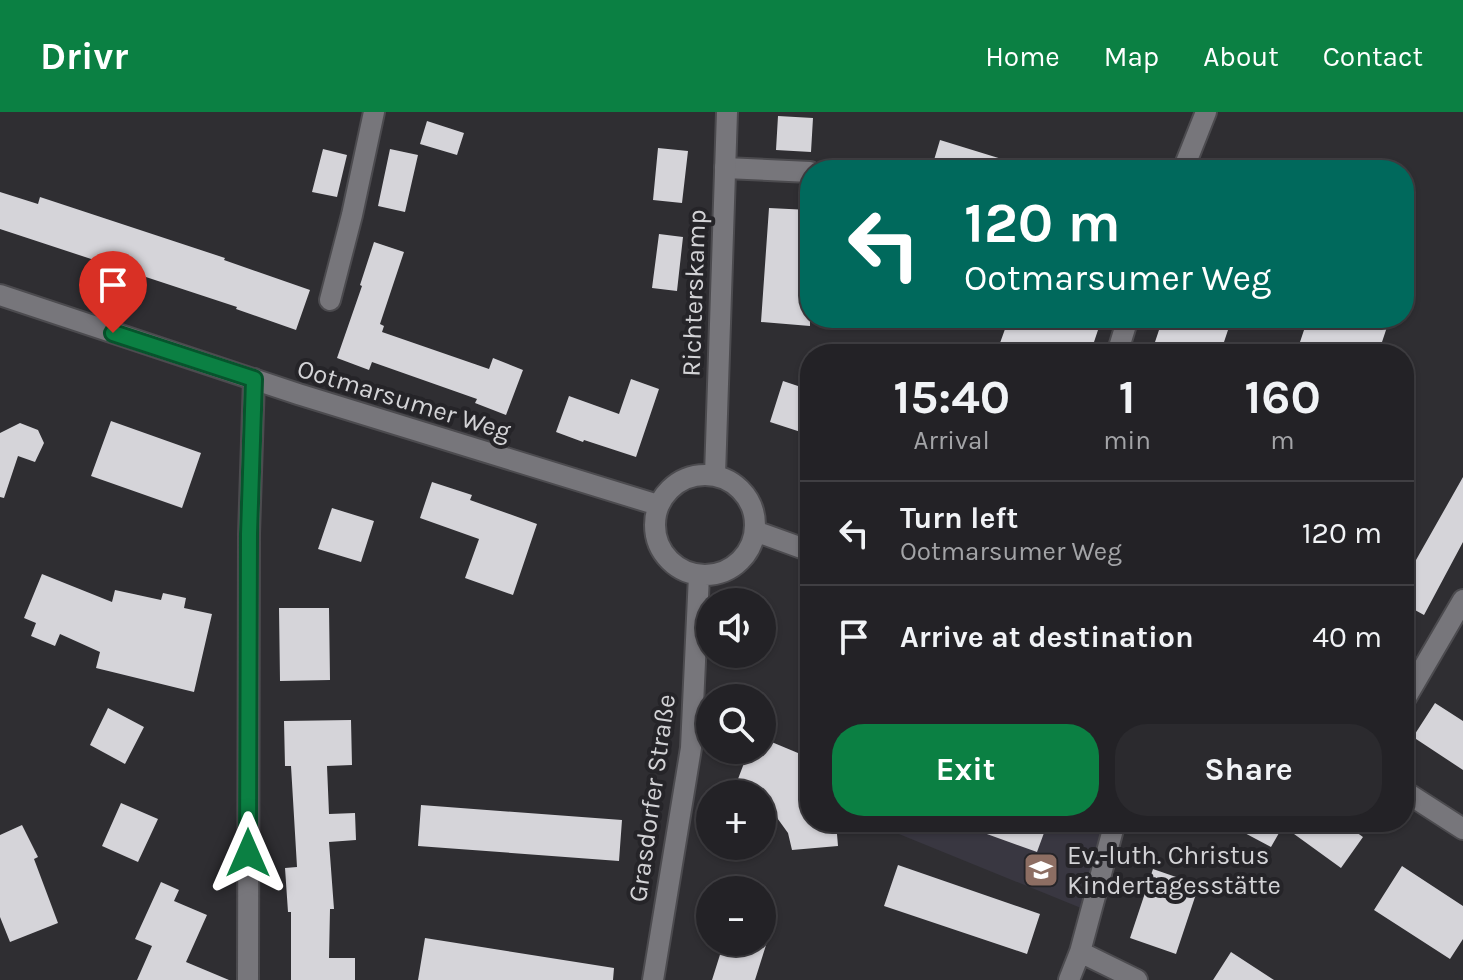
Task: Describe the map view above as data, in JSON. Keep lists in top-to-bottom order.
{
  "streets": {
    "street": ["Richterskamp", "Ootmarsumer Weg", "Grasdorfer Straße"]
  },
  "crossings": [
    ["Richterskamp", "Ootmarsumer Weg"],
    ["Richterskamp", "Grasdorfer Straße"],
    ["Ootmarsumer Weg", "Grasdorfer Straße"]
  ],
  "places": {
    "school or university": ["Ev.-luth. Christus Kindertagesstätte"]
  },
  "page": {
    "header": "Drivr",
    "nav": [
      "Home",
      "Map",
      "About",
      "Contact"
    ],
    "turn": ["120 m", "Ootmarsumer Weg"],
    "eta": [
      "15:40",
      "Arrival",
      "1",
      "min",
      "160",
      "m"
    ],
    "list": [
      {
        "name": "Turn left",
        "note": "Ootmarsumer Weg",
        "value": "120 m"
      },
      {
        "name": "Arrive at destination",
        "value": "40 m"
      }
    ],
    "map_buttons": ["+", "−"],
    "buttons": ["Exit", "Share"]
  }
}
